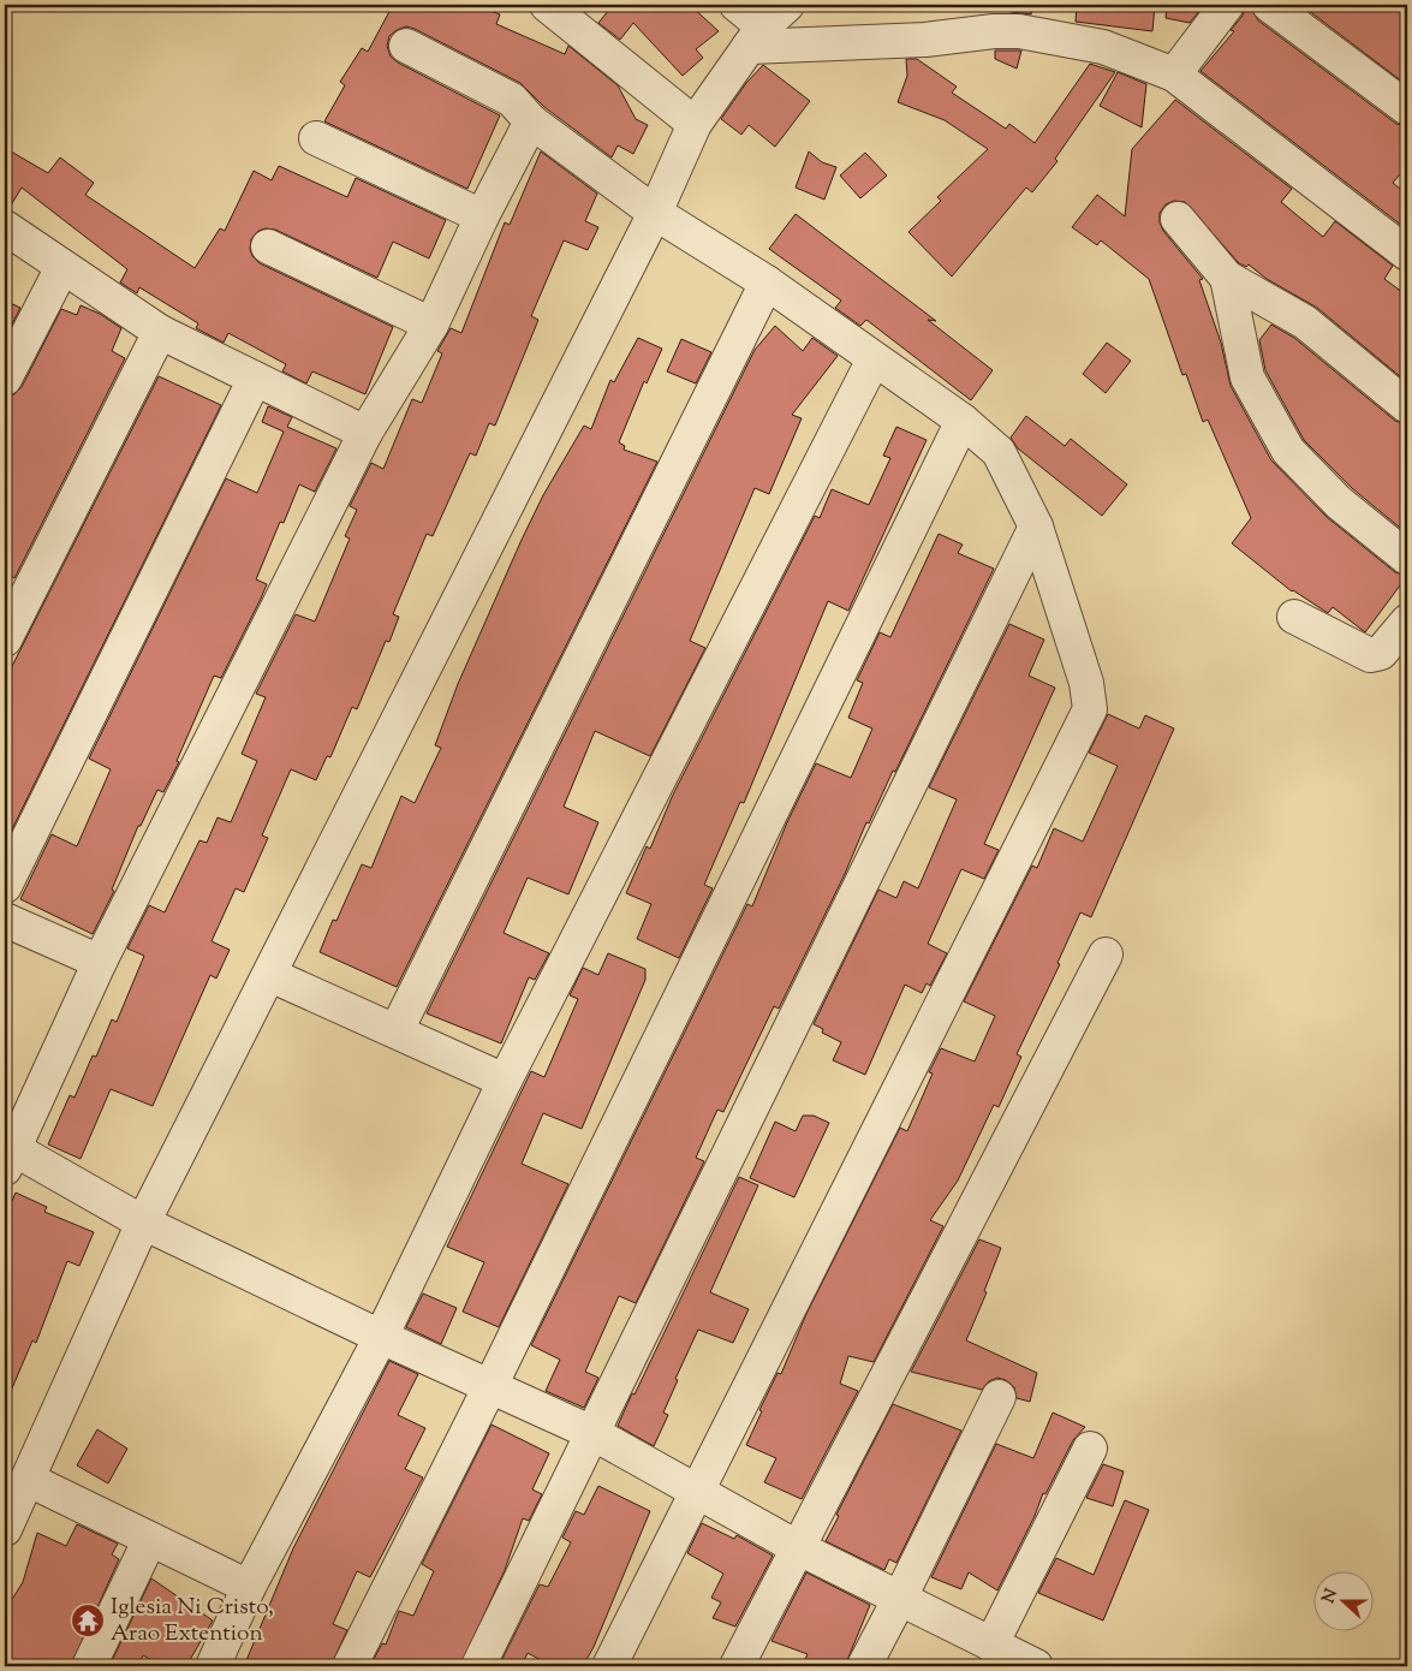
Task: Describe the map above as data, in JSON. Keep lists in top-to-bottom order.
{
  "places": {
    "temple": ["Iglesia Ni Cristo, Arao Extention"]
  },
  "north": "left"
}
